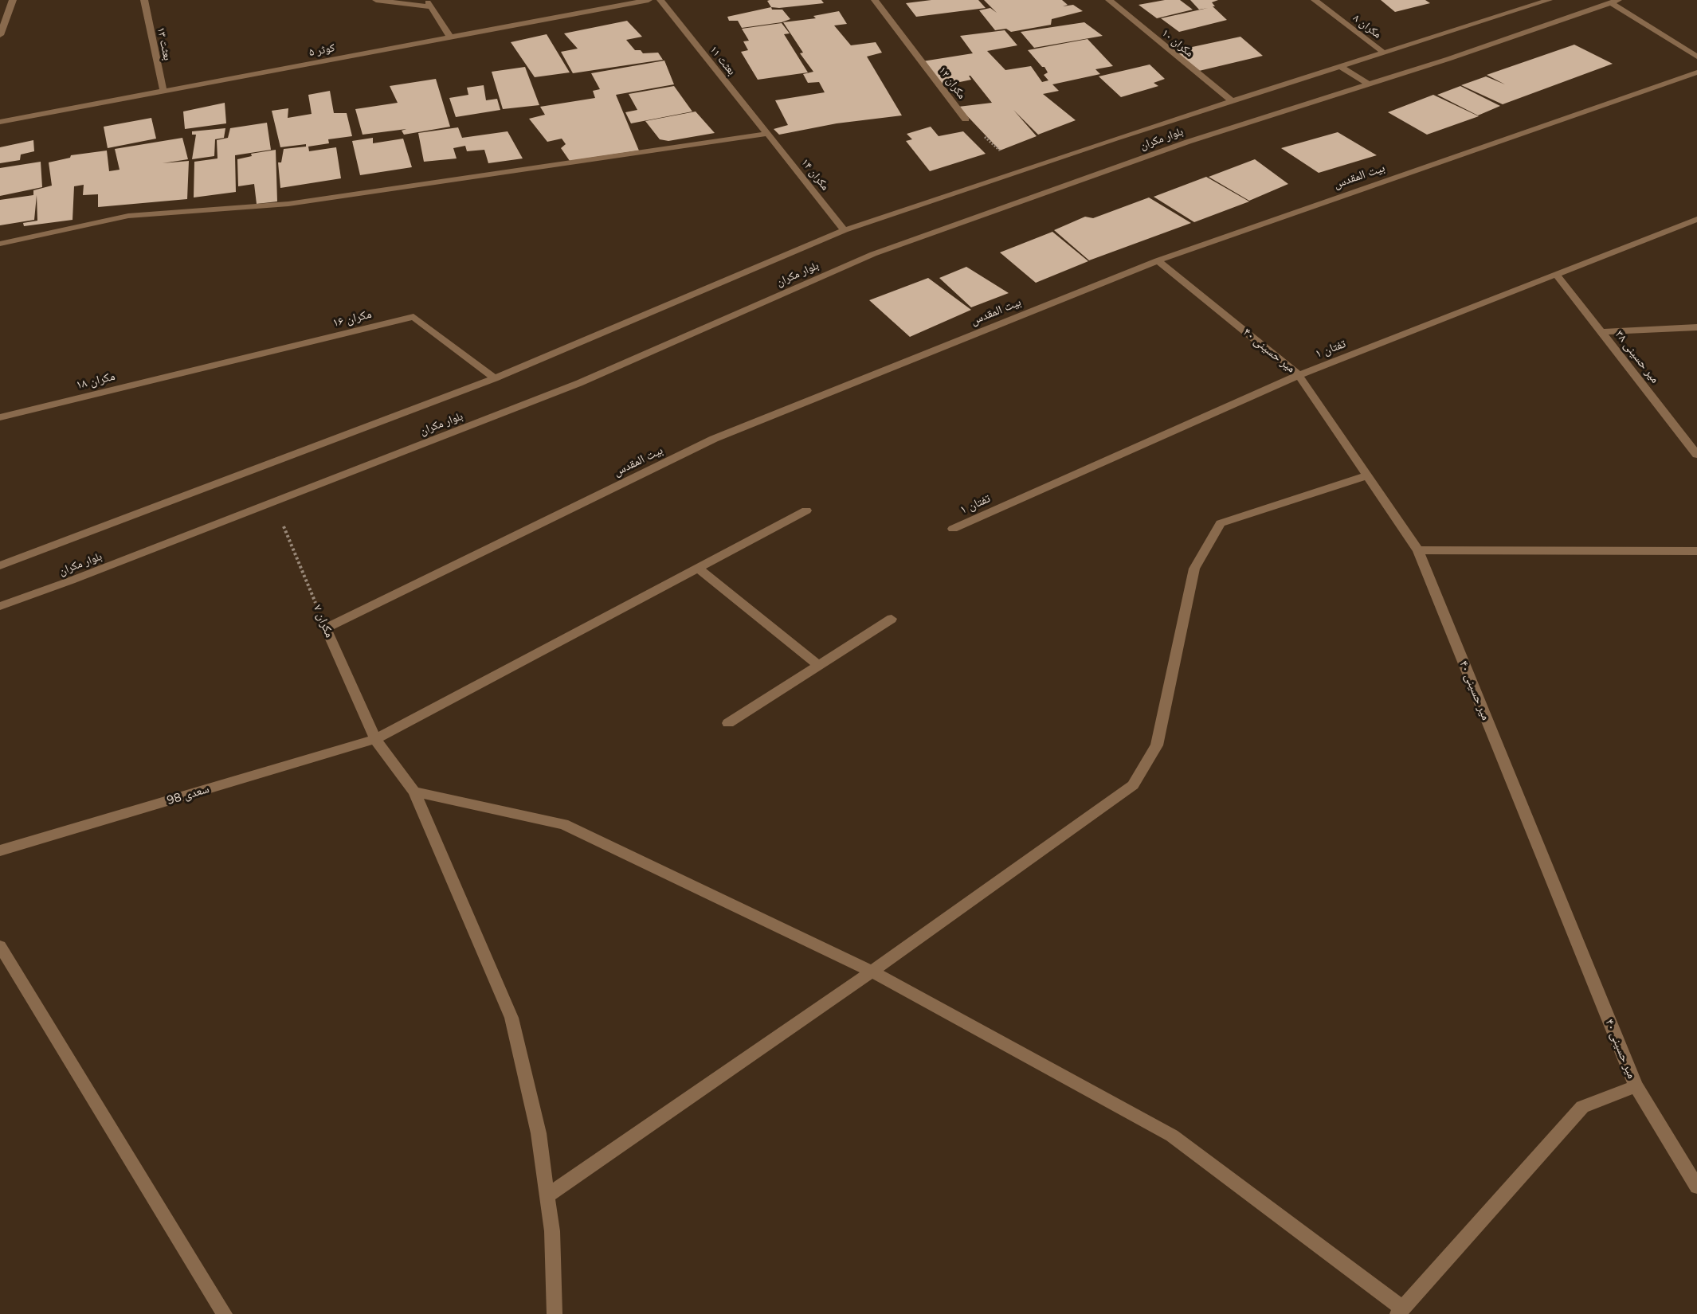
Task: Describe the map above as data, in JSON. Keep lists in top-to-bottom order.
{
  "streets": {
    "street": [
      "مکران ۸",
      "مکران ۱۰",
      "بعثت ۱۳",
      "کوثر ۵",
      "بعثت ۱۱",
      "مکران ۱۲",
      "بلوار مکران",
      "مکران ۱۴",
      "بیت المقدس",
      "مکران ۱۶",
      "تفتان ۱",
      "میر حسینی ۴۰",
      "میر حسینی ۳۸",
      "مکران ۱۸",
      "مکران ۷",
      "سعدی 98"
    ]
  },
  "crossings": [
    ["مکران ۸", "بلوار مکران"],
    ["مکران ۱۰", "بلوار مکران"],
    ["بعثت ۱۳", "کوثر ۵"],
    ["بعثت ۱۱", "مکران ۱۴"],
    ["بلوار مکران", "مکران ۱۴"],
    ["بلوار مکران", "مکران ۱۶"],
    ["بلوار مکران", "مکران ۷"],
    ["بیت المقدس", "میر حسینی ۴۰"],
    ["بیت المقدس", "مکران ۷"],
    ["مکران ۱۶", "مکران ۱۸"],
    ["تفتان ۱", "میر حسینی ۴۰"],
    ["تفتان ۱", "میر حسینی ۳۸"],
    ["مکران ۷", "سعدی 98"]
  ]
}
